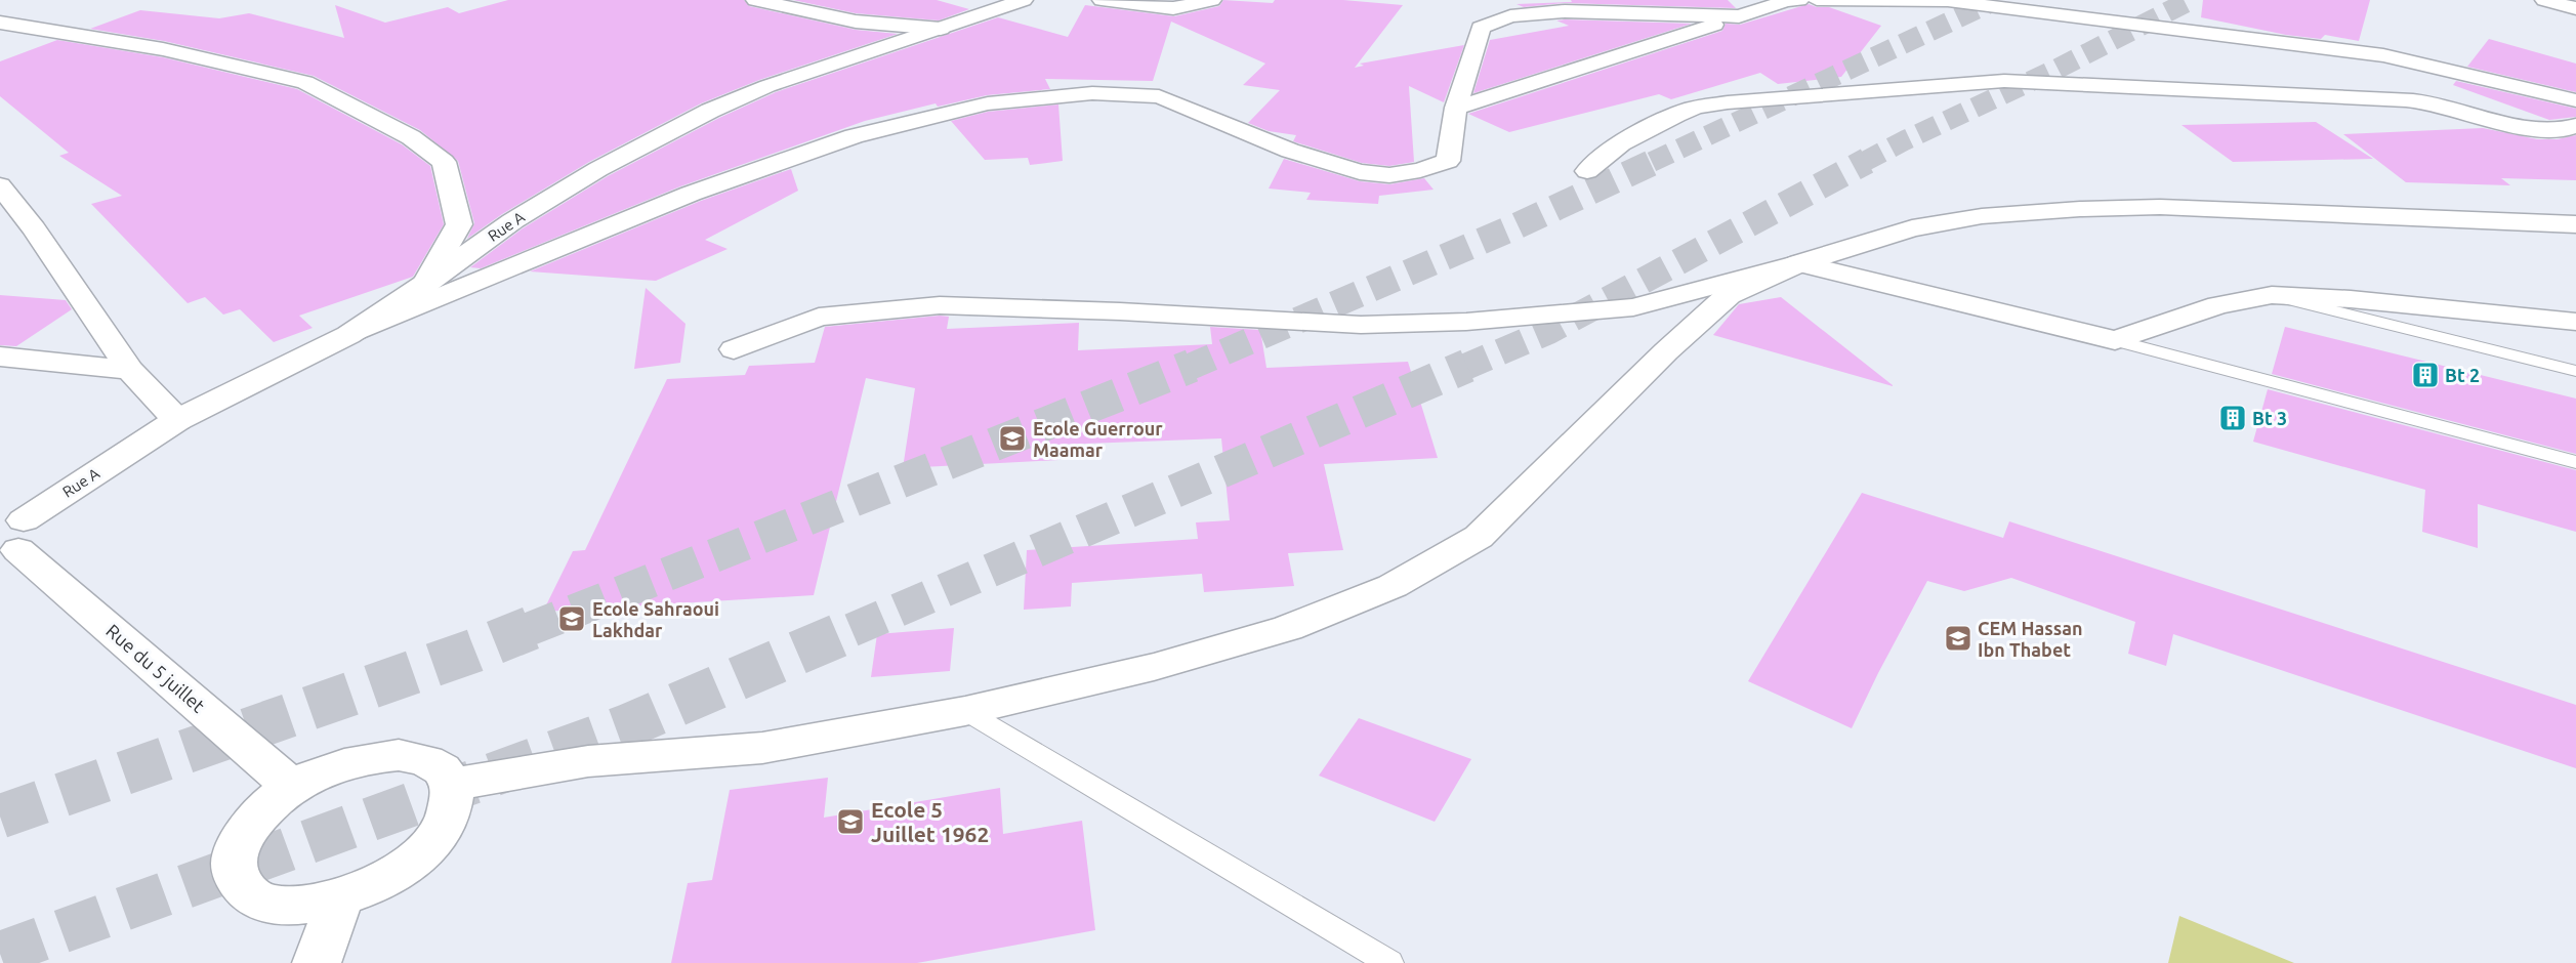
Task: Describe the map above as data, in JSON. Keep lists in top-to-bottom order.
{
  "streets": {
    "street": ["Rue A", "Rue du 5 juillet"]
  },
  "crossings": [
    ["Rue A", "Rue du 5 juillet"]
  ],
  "places": {
    "building": ["Bt 2", "Bt 3"],
    "school or university": [
      "Ecole Guerrour Maamar",
      "Ecole Sahraoui Lakhdar",
      "CEM Hassan Ibn Thabet",
      "Ecole 5 Juillet 1962"
    ]
  }
}
